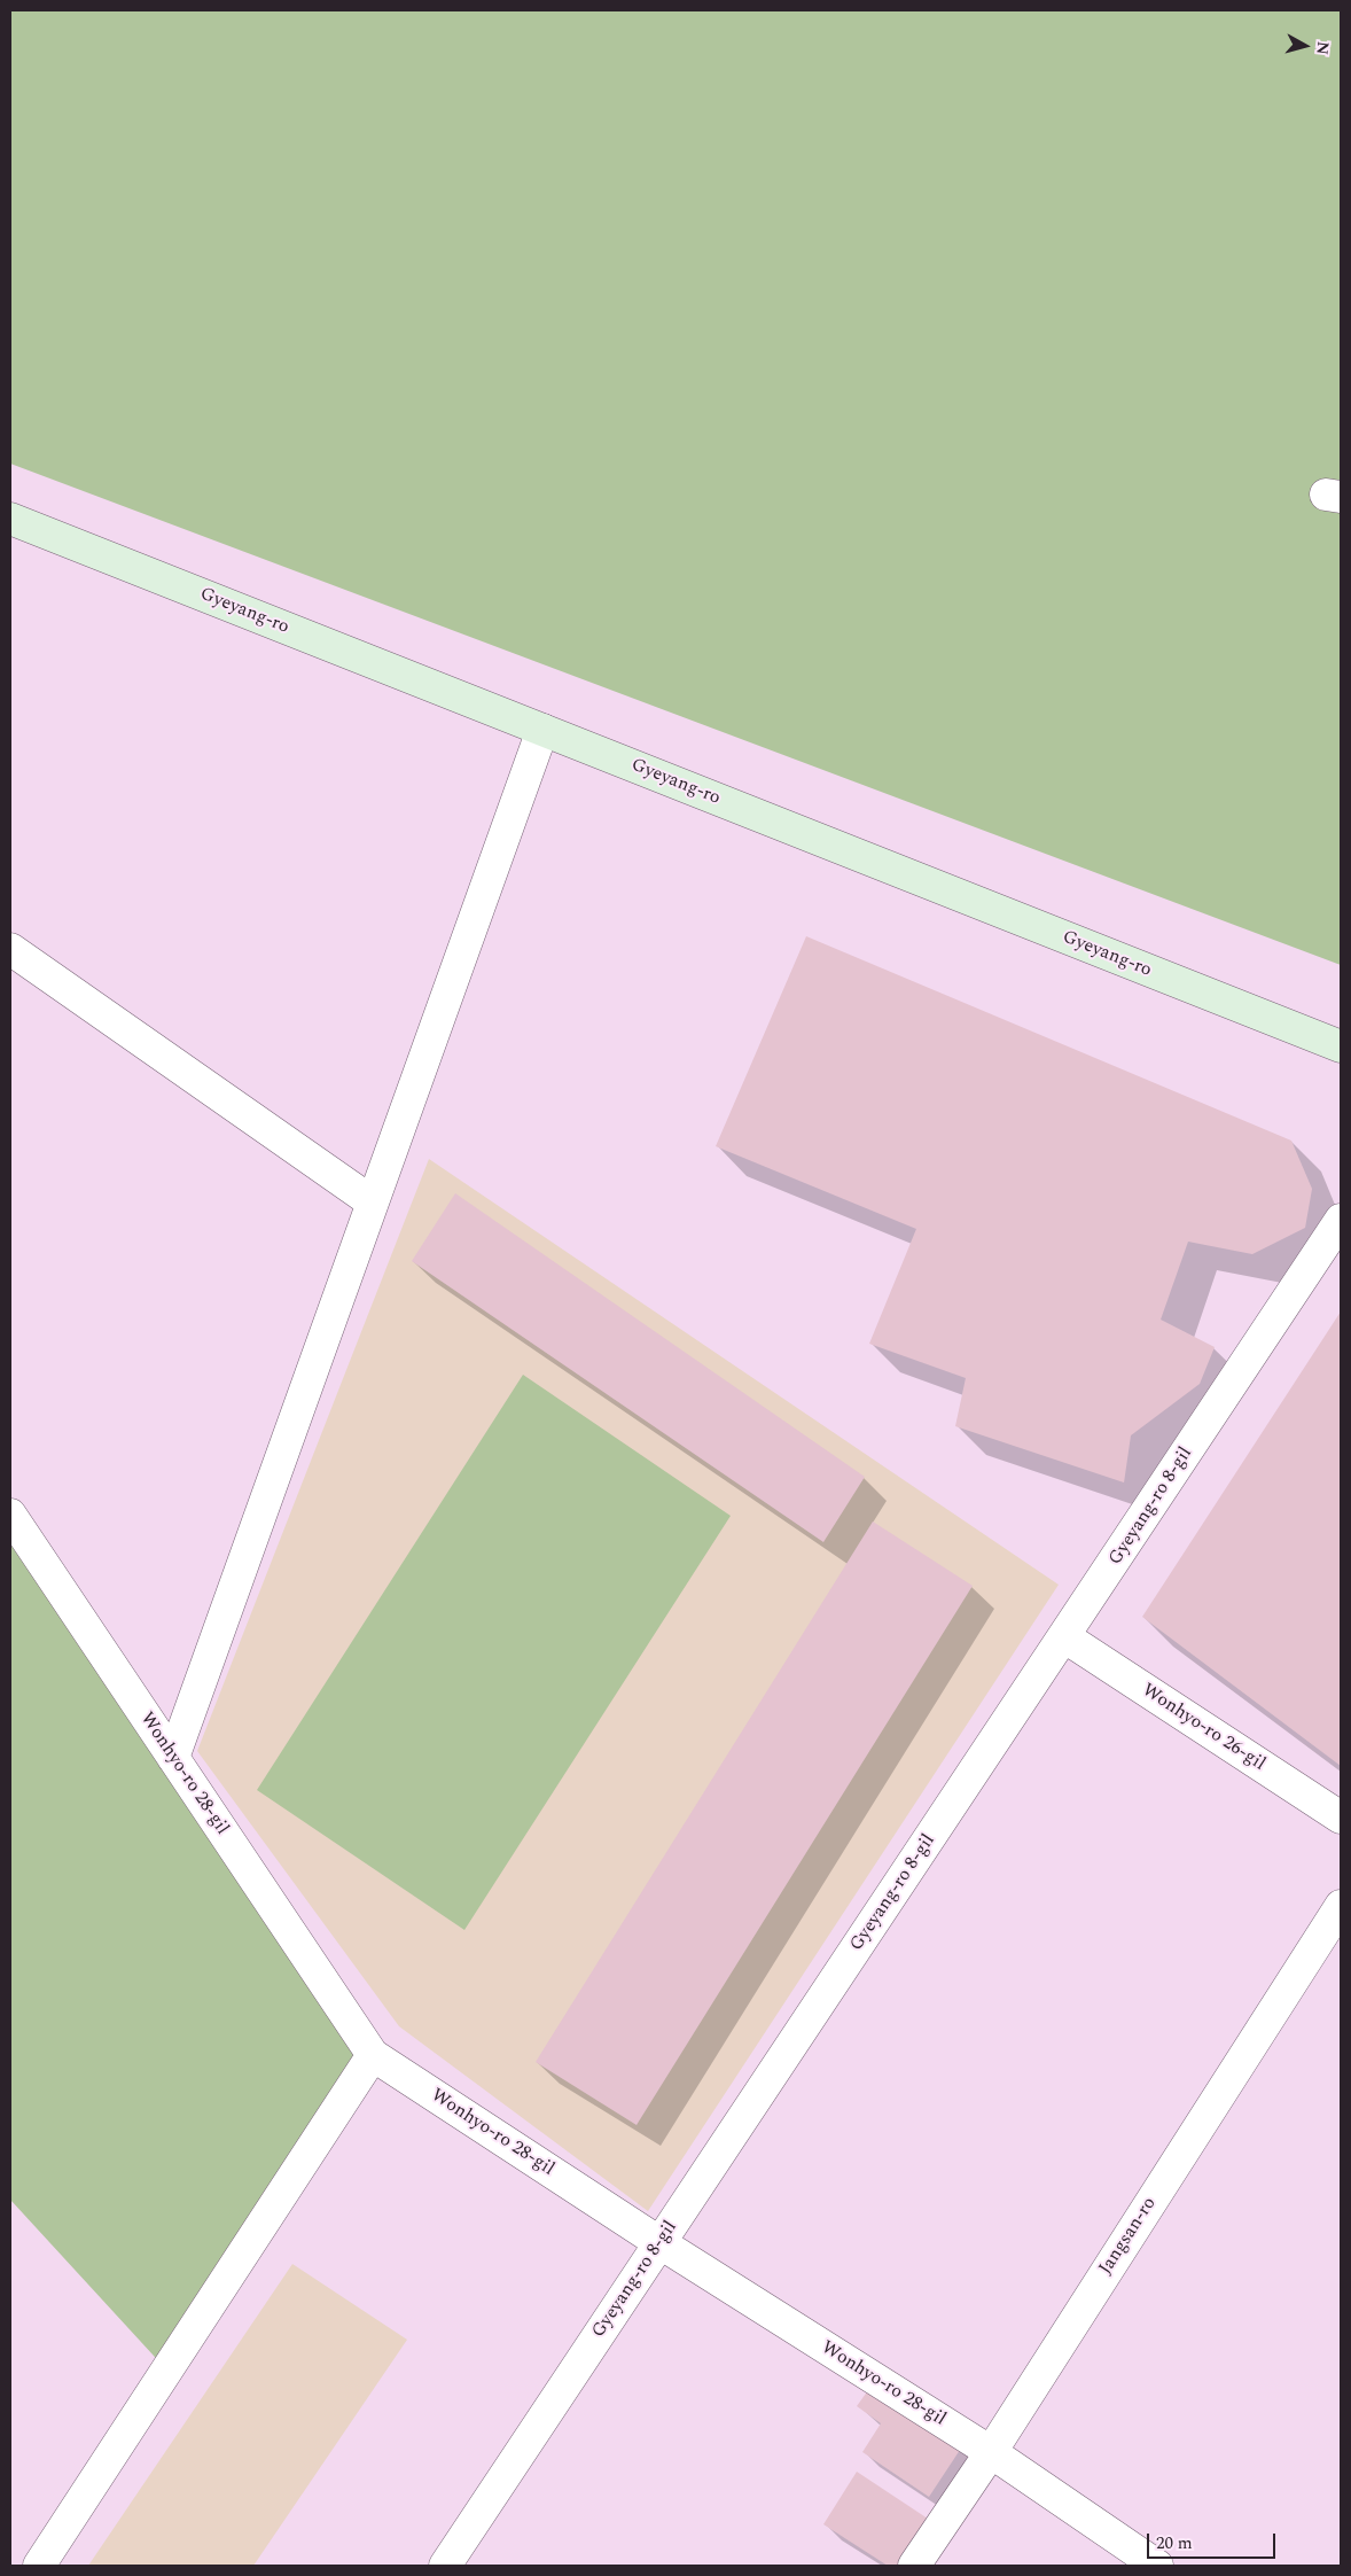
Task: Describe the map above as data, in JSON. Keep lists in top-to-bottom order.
{
  "streets": {
    "street": [
      "Gyeyang-ro",
      "Gyeyang-ro 8-gil",
      "Wonhyo-ro 26-gil",
      "Wonhyo-ro 28-gil",
      "Jangsan-ro"
    ]
  },
  "crossings": [
    ["Gyeyang-ro 8-gil", "Wonhyo-ro 26-gil"],
    ["Gyeyang-ro 8-gil", "Wonhyo-ro 28-gil"],
    ["Wonhyo-ro 28-gil", "Jangsan-ro"]
  ],
  "scale_bar": "20 m",
  "north": "right"
}
